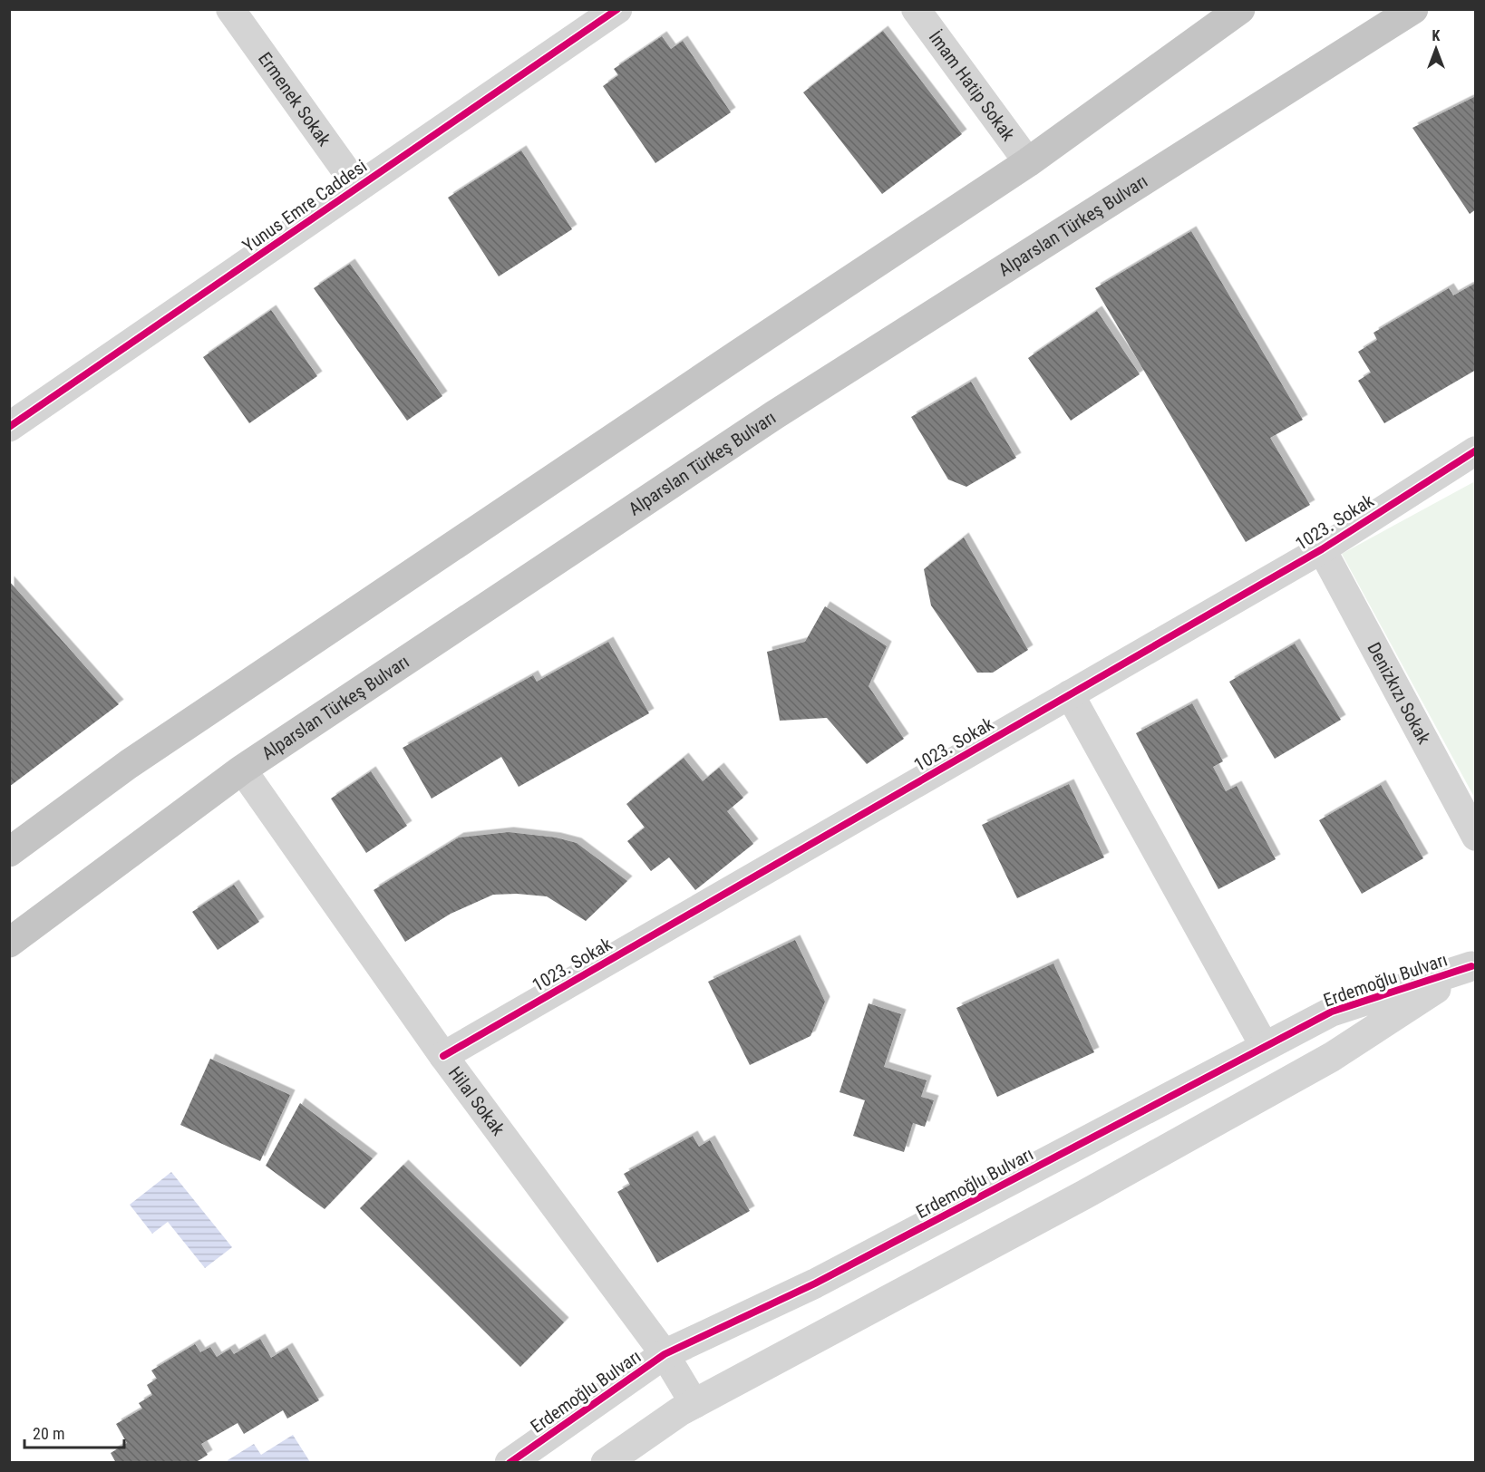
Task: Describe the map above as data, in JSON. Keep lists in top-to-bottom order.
{
  "streets": {
    "highway": ["Alparslan Türkeş Bulvarı"],
    "street": [
      "İmam Hatip Sokak",
      "Ermenek Sokak",
      "Yunus Emre Caddesi",
      "1023. Sokak",
      "Denizkızı Sokak",
      "Erdemoğlu Bulvarı",
      "Hilal Sokak"
    ]
  },
  "crossings": [
    ["Ermenek Sokak", "Yunus Emre Caddesi"],
    ["Alparslan Türkeş Bulvarı", "Hilal Sokak"],
    ["1023. Sokak", "Denizkızı Sokak"],
    ["1023. Sokak", "Hilal Sokak"],
    ["Erdemoğlu Bulvarı", "Hilal Sokak"]
  ],
  "scale_bar": "20 m",
  "north": "top"
}
